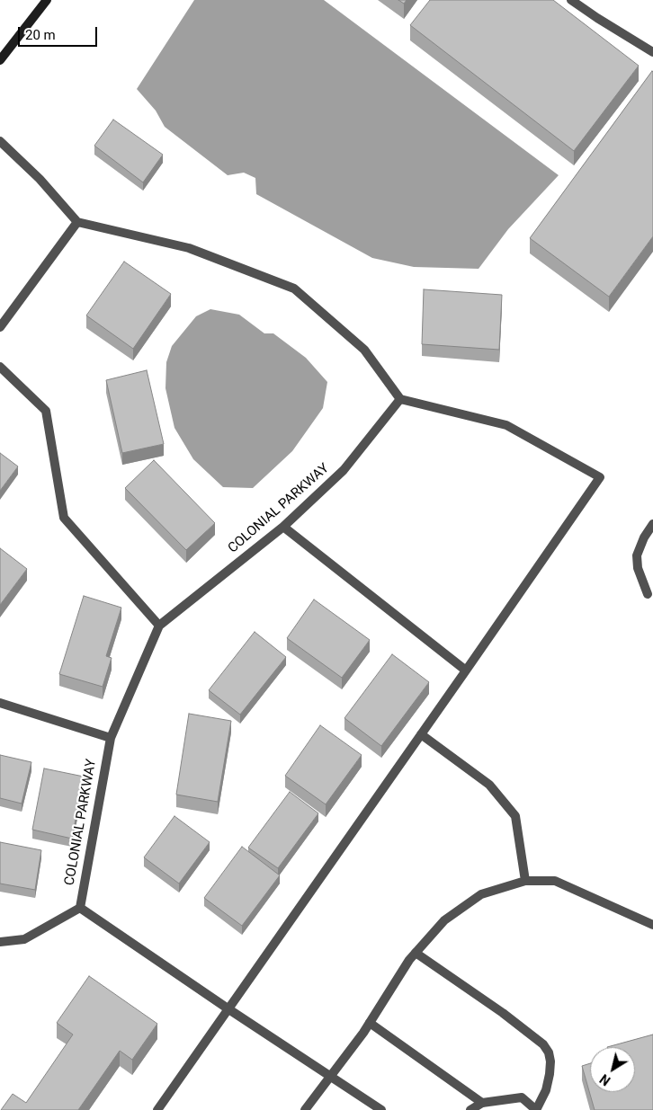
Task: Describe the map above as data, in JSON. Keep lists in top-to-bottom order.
{
  "streets": {
    "street": ["COLONIAL PARKWAY"]
  },
  "scale_bar": "20 m",
  "north": "bottom left"
}
